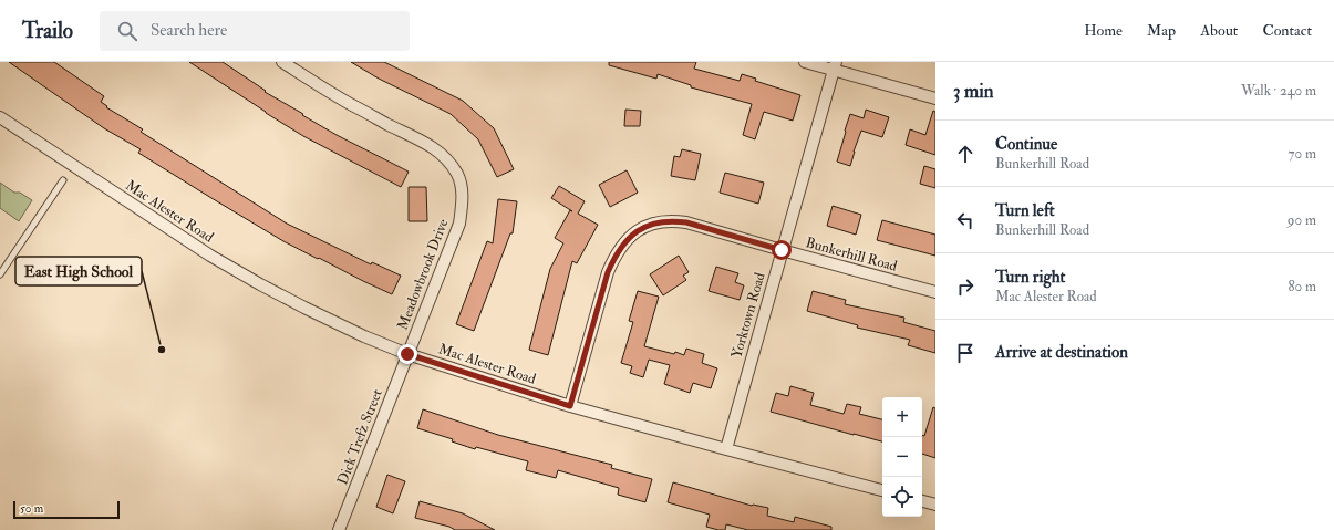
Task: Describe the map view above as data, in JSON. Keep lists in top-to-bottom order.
{
  "streets": {
    "street": [
      "Mac Alester Road",
      "Bunkerhill Road",
      "Meadowbrook Drive",
      "Yorktown Road",
      "Dick Trefz Street"
    ]
  },
  "crossings": [
    ["Mac Alester Road", "Bunkerhill Road"],
    ["Mac Alester Road", "Meadowbrook Drive"],
    ["Mac Alester Road", "Yorktown Road"],
    ["Mac Alester Road", "Dick Trefz Street"],
    ["Bunkerhill Road", "Yorktown Road"],
    ["Meadowbrook Drive", "Dick Trefz Street"]
  ],
  "places": ["East High School"],
  "scale_bar": "50 m",
  "page": {
    "header": "Trailo",
    "search": "Search here",
    "nav": [
      "Home",
      "Map",
      "About",
      "Contact"
    ],
    "heading": ["3 min", "Walk · 240 m"],
    "list": [
      ["Continue", "Bunkerhill Road", "70 m"],
      ["Turn left", "Bunkerhill Road", "90 m"],
      ["Turn right", "Mac Alester Road", "80 m"],
      "Arrive at destination"
    ],
    "map_buttons": ["+", "−"],
    "scale": "50 m"
  }
}
